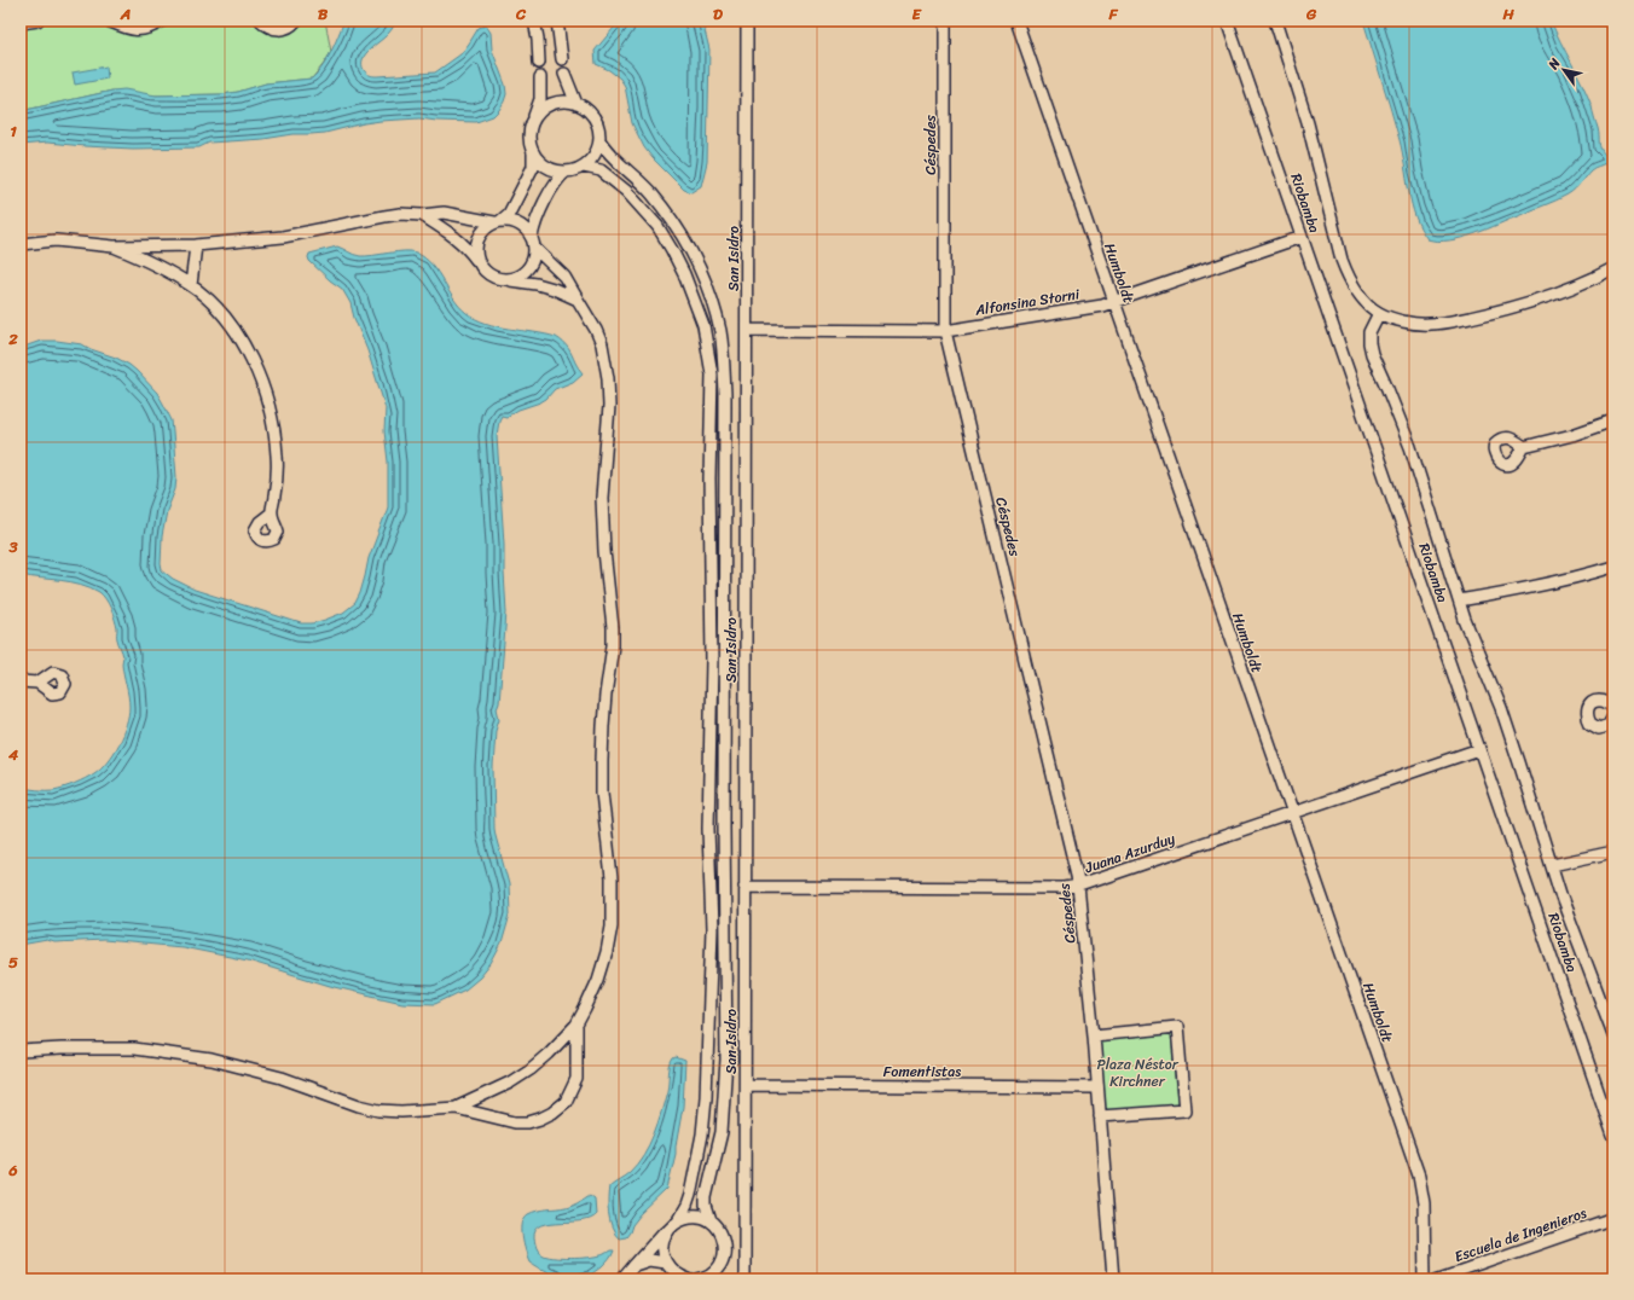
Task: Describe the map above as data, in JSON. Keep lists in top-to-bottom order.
{
  "streets": {
    "street": [
      "Céspedes",
      "Riobamba",
      "San Isidro",
      "Humboldt",
      "Alfonsina Storni",
      "Juana Azurduy",
      "Fomentistas",
      "Escuela de Ingenieros"
    ]
  },
  "crossings": [
    ["Céspedes", "Alfonsina Storni"],
    ["Céspedes", "Juana Azurduy"],
    ["Céspedes", "Fomentistas"],
    ["Riobamba", "Alfonsina Storni"],
    ["Riobamba", "Juana Azurduy"],
    ["San Isidro", "Alfonsina Storni"],
    ["San Isidro", "Juana Azurduy"],
    ["San Isidro", "Fomentistas"],
    ["Humboldt", "Alfonsina Storni"],
    ["Humboldt", "Juana Azurduy"]
  ],
  "parks": ["Plaza Néstor Kirchner"],
  "north": "top left",
  "grid": {
    "columns": [
      "A",
      "B",
      "C",
      "D",
      "E",
      "F",
      "G",
      "H"
    ],
    "rows": [
      "1",
      "2",
      "3",
      "4",
      "5",
      "6"
    ]
  }
}
